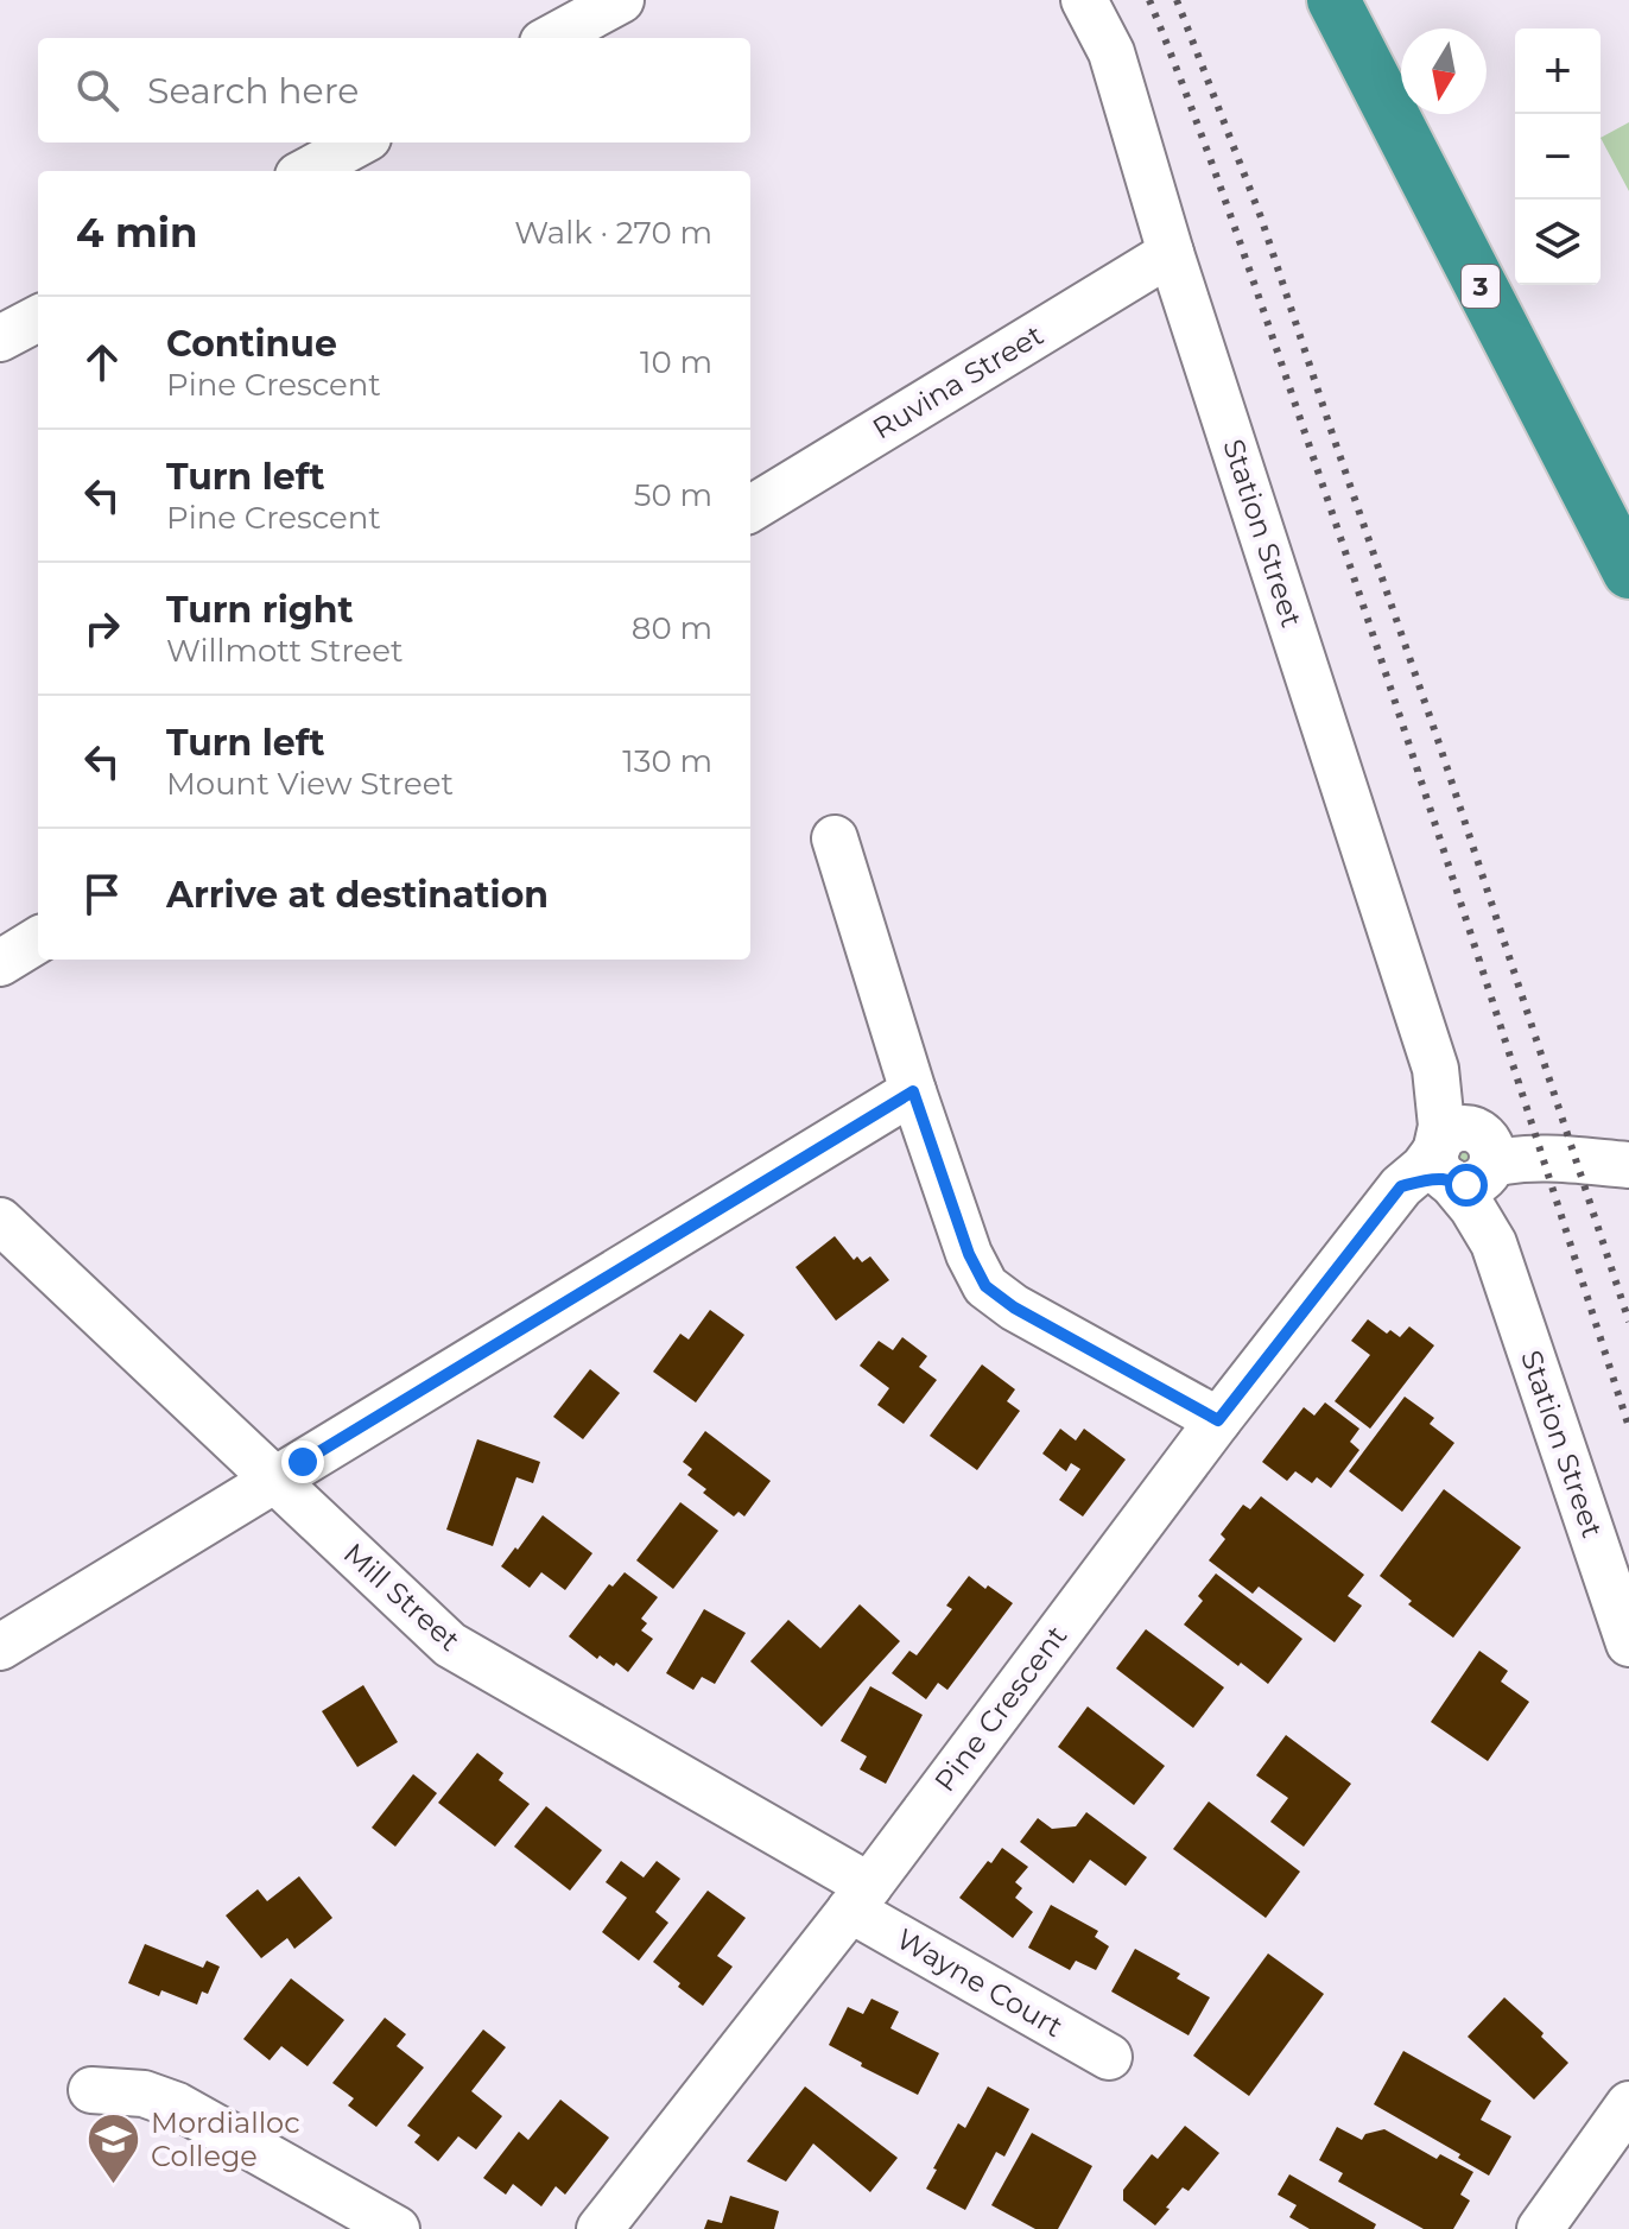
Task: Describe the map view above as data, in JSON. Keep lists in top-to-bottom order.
{
  "streets": {
    "highway": ["3"],
    "street": [
      "Ruvina Street",
      "Station Street",
      "Mill Street",
      "Pine Crescent",
      "Wayne Court"
    ]
  },
  "crossings": [
    ["Ruvina Street", "Station Street"],
    ["Station Street", "Pine Crescent"],
    ["Mill Street", "Pine Crescent"],
    ["Mill Street", "Wayne Court"],
    ["Pine Crescent", "Wayne Court"]
  ],
  "places": {
    "school or university": ["Mordialloc College"]
  },
  "north": "bottom",
  "page": {
    "map_buttons": ["+", "−"],
    "search": "Search here",
    "heading": ["4 min", "Walk · 270 m"],
    "list": [
      ["Continue", "Pine Crescent", "10 m"],
      ["Turn left", "Pine Crescent", "50 m"],
      ["Turn right", "Willmott Street", "80 m"],
      ["Turn left", "Mount View Street", "130 m"],
      "Arrive at destination"
    ]
  }
}
